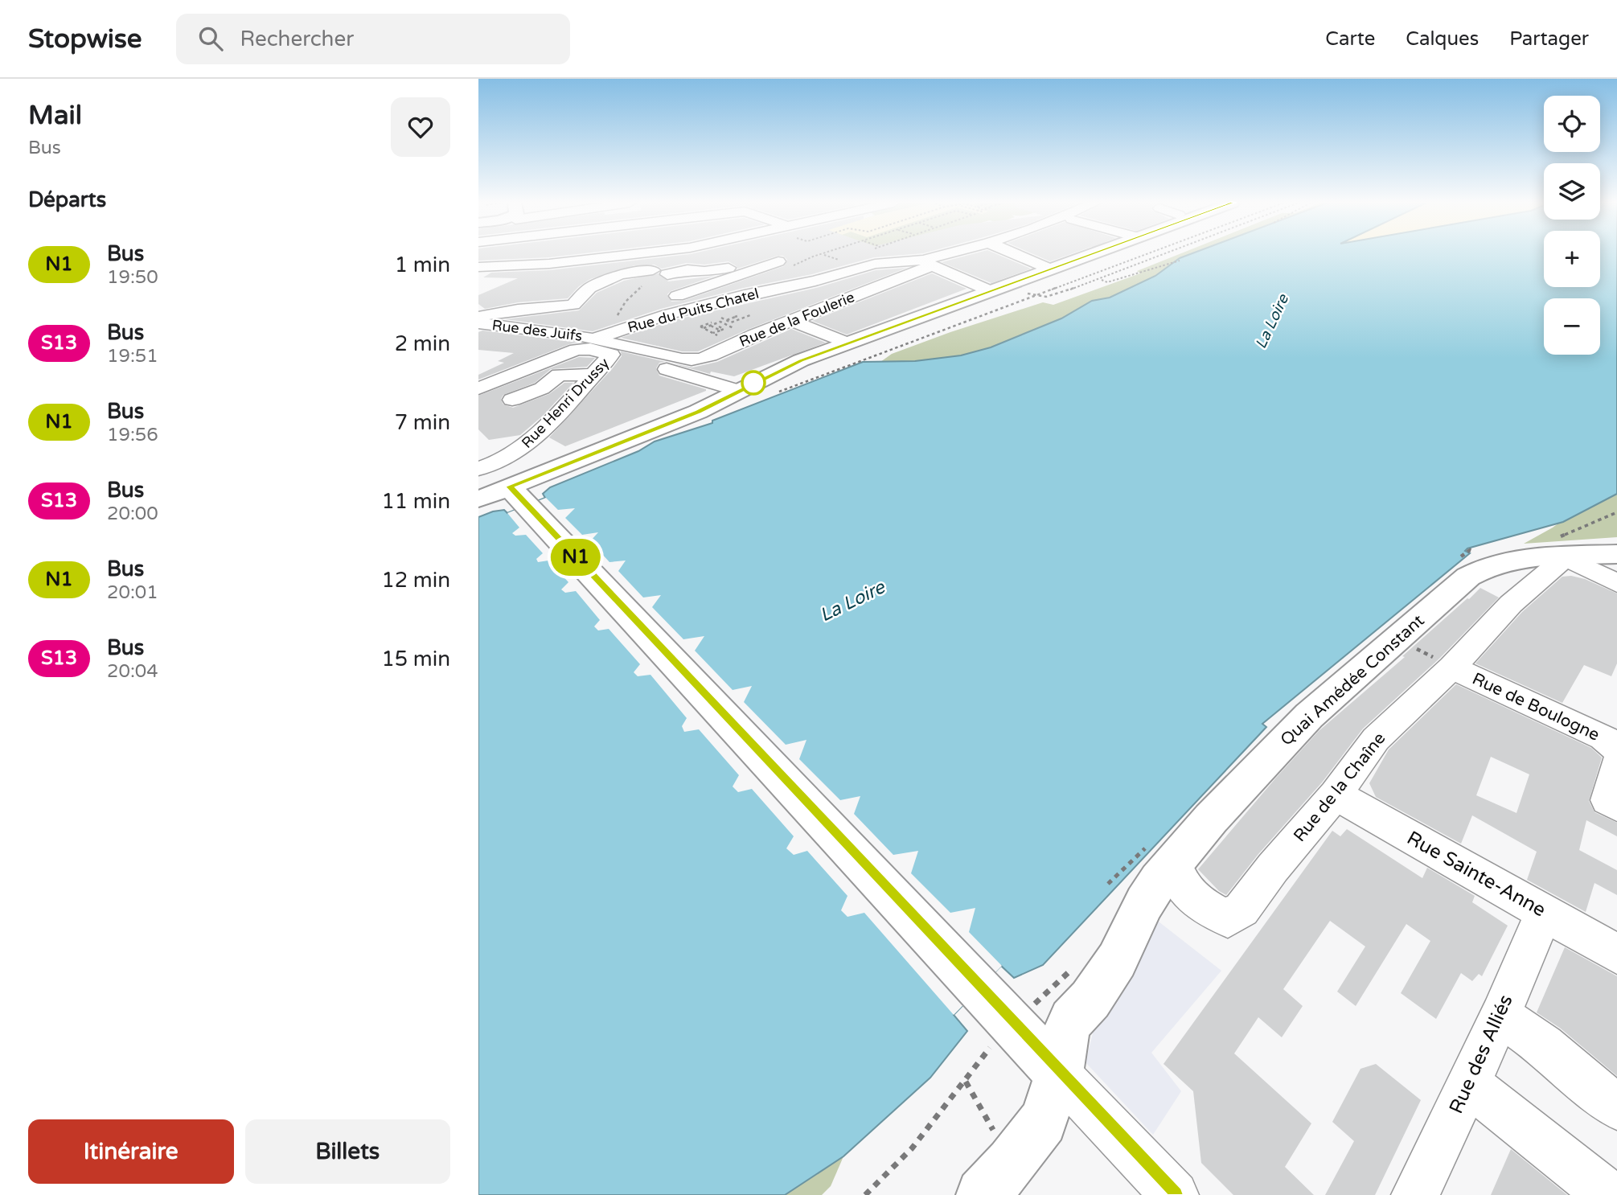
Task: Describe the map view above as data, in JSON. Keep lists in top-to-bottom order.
{
  "streets": {
    "main road": ["Quai Amédée Constant"],
    "street": [
      "Rue du Puits Chatel",
      "Rue de la Foulerie",
      "Rue des Juifs",
      "Rue Henri Drussy",
      "Rue de Boulogne",
      "Rue de la Chaîne",
      "Rue Sainte-Anne",
      "Rue des Alliés"
    ]
  },
  "crossings": [
    ["Rue du Puits Chatel", "Rue de la Foulerie"],
    ["Rue du Puits Chatel", "Rue des Juifs"],
    ["Rue de la Foulerie", "Rue des Juifs"],
    ["Quai Amédée Constant", "Rue de la Chaîne"],
    ["Rue de Boulogne", "Rue de la Chaîne"],
    ["Rue de la Chaîne", "Rue Sainte-Anne"],
    ["Rue Sainte-Anne", "Rue des Alliés"]
  ],
  "water": ["La Loire"],
  "lines": ["bus line N1"],
  "page": {
    "header": "Stopwise",
    "search": "Rechercher",
    "nav": ["Carte", "Calques", "Partager"],
    "heading": [
      ["Mail", "Bus"],
      "Départs"
    ],
    "on_map": "N1",
    "map_buttons": ["+", "−"],
    "list": [
      {
        "mark": "N1",
        "name": "Bus",
        "note": "19:50",
        "value": "1 min"
      },
      {
        "mark": "S13",
        "name": "Bus",
        "note": "19:51",
        "value": "2 min"
      },
      {
        "mark": "N1",
        "name": "Bus",
        "note": "19:56",
        "value": "7 min"
      },
      {
        "mark": "S13",
        "name": "Bus",
        "note": "20:00",
        "value": "11 min"
      },
      {
        "mark": "N1",
        "name": "Bus",
        "note": "20:01",
        "value": "12 min"
      },
      {
        "mark": "S13",
        "name": "Bus",
        "note": "20:04",
        "value": "15 min"
      }
    ],
    "buttons": ["Itinéraire", "Billets"]
  }
}
